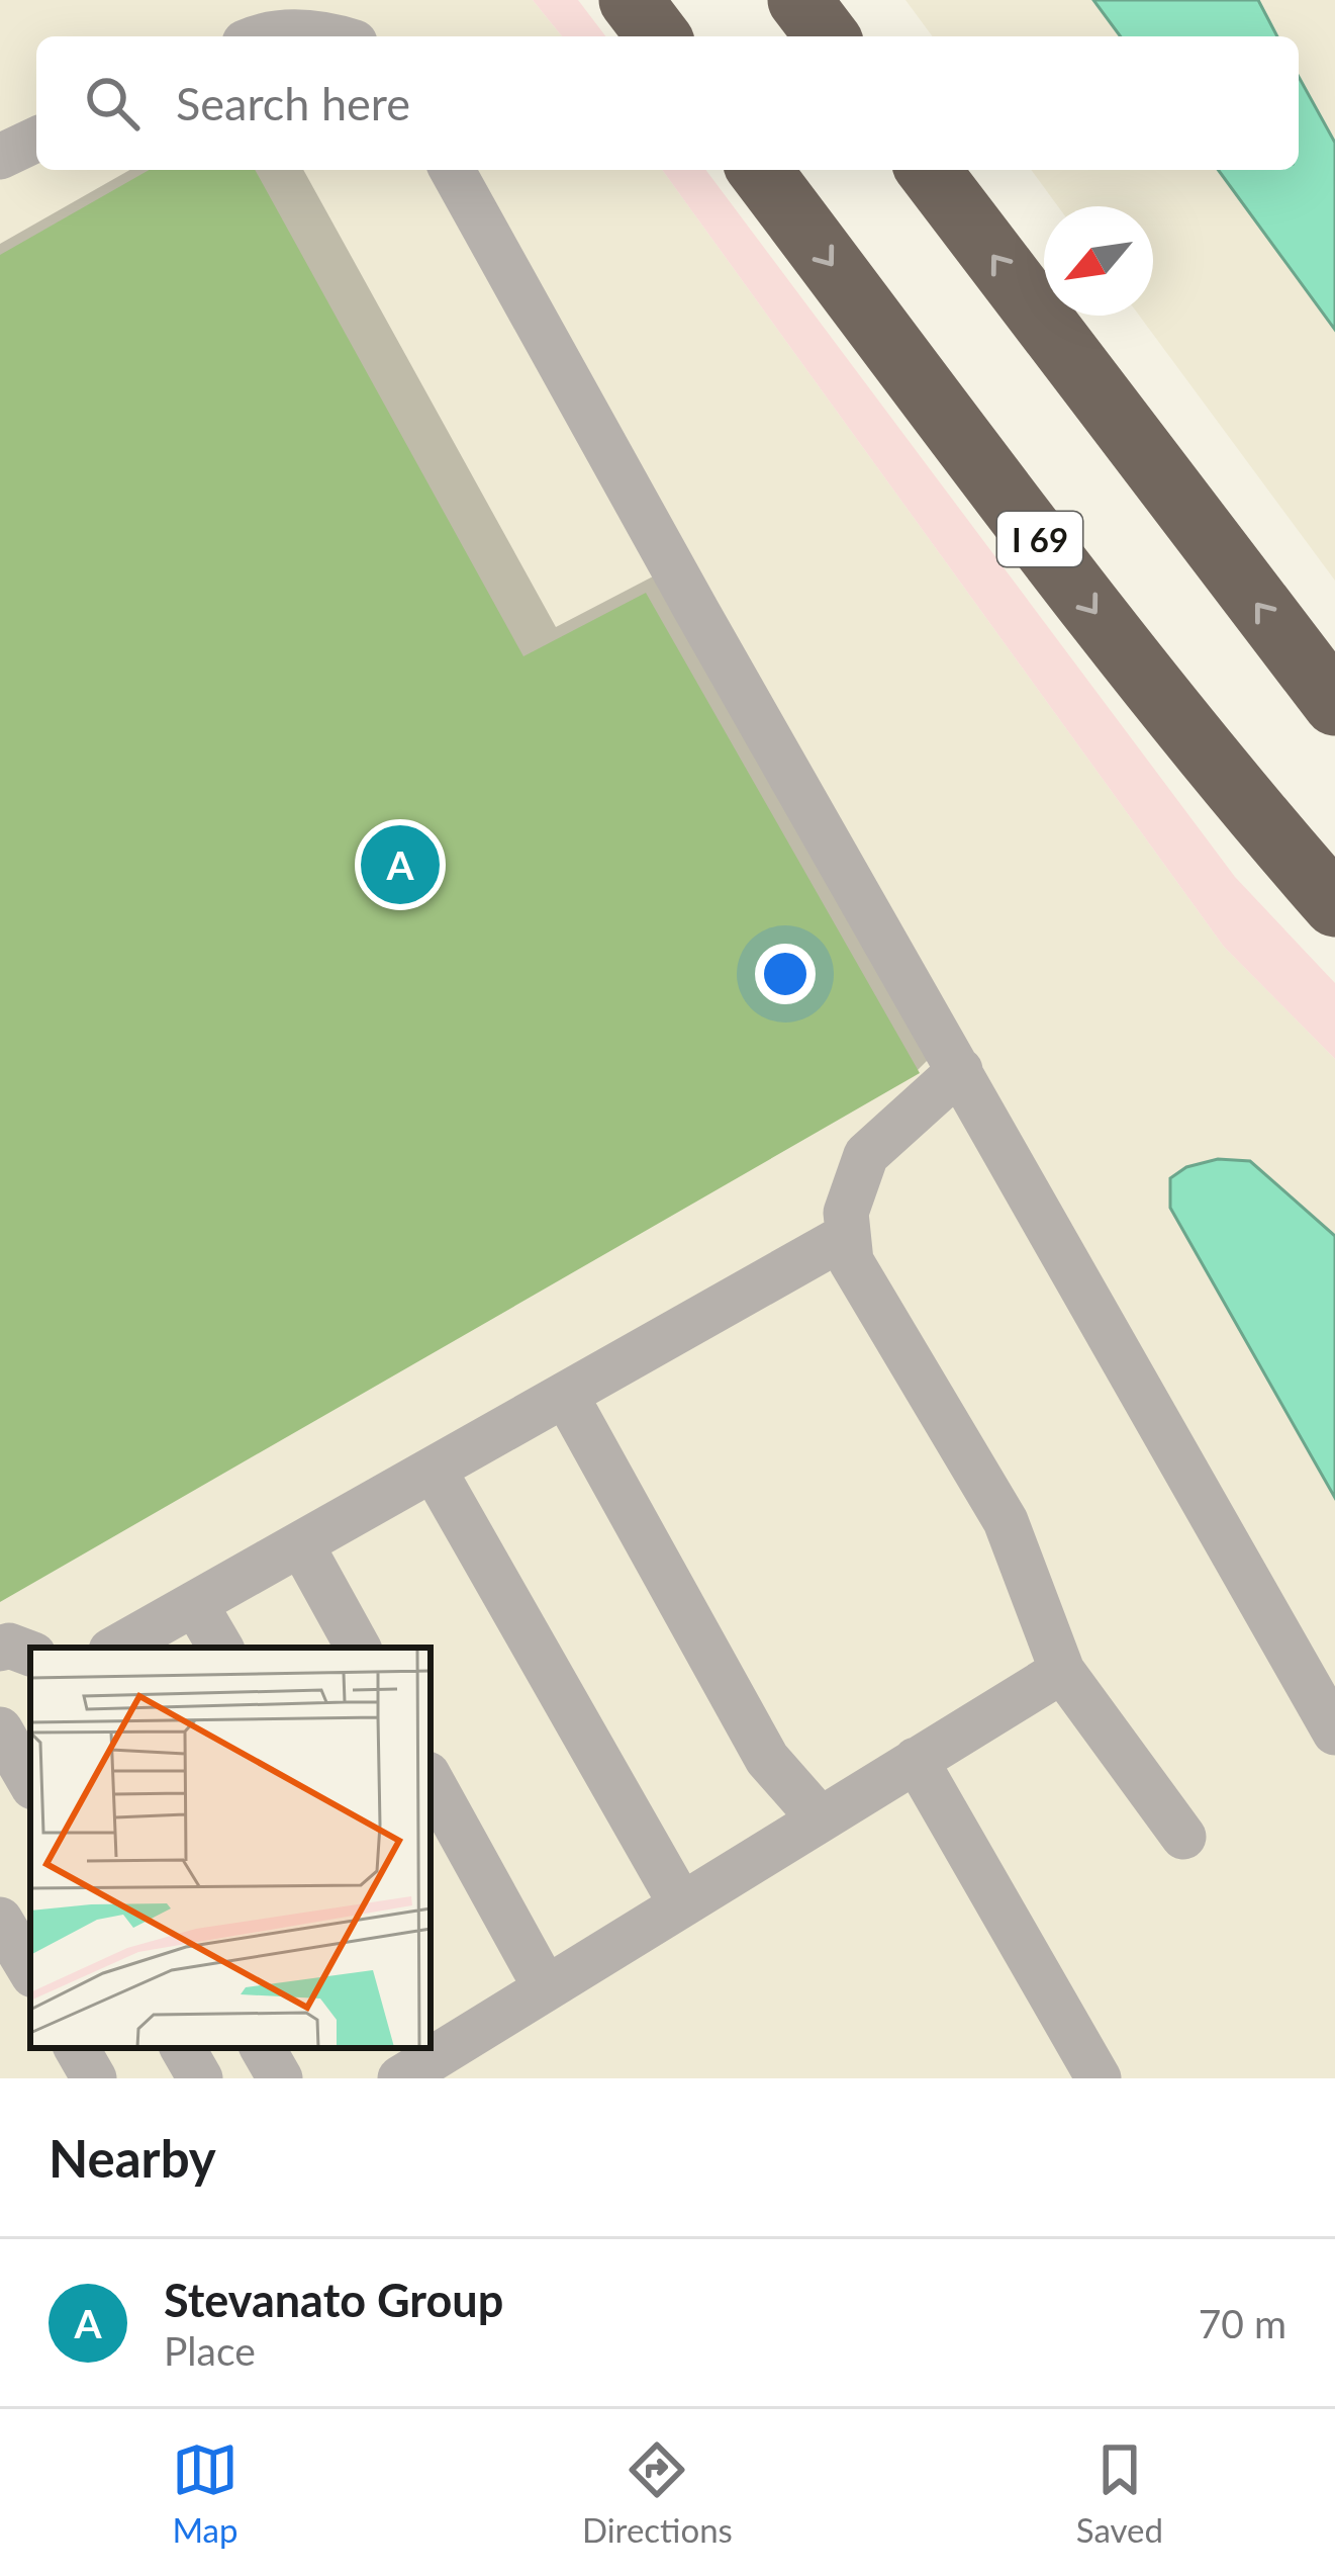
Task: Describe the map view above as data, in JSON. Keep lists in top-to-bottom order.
{
  "streets": {
    "highway": ["I 69"]
  },
  "north": "bottom left",
  "page": {
    "search": "Search here",
    "pins": "A",
    "heading": "Nearby",
    "list": [
      {
        "mark": "A",
        "name": "Stevanato Group",
        "note": "Place",
        "value": "70 m"
      }
    ],
    "nav": ["Map", "Directions", "Saved"]
  }
}
